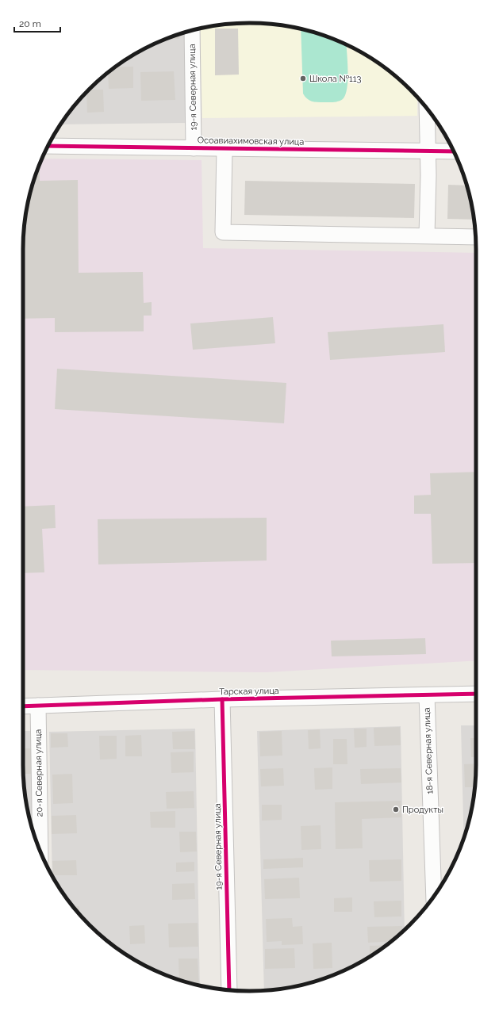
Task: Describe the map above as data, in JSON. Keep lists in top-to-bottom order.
{
  "streets": {
    "street": [
      "19-я Северная улица",
      "Осоавиахимовская улица",
      "Тарская улица",
      "18-я Северная улица",
      "20-я Северная улица"
    ]
  },
  "crossings": [
    ["19-я Северная улица", "Осоавиахимовская улица"],
    ["19-я Северная улица", "Тарская улица"],
    ["Тарская улица", "18-я Северная улица"],
    ["Тарская улица", "20-я Северная улица"]
  ],
  "places": ["Школа №113", "Продукты"],
  "scale_bar": "20 m"
}
